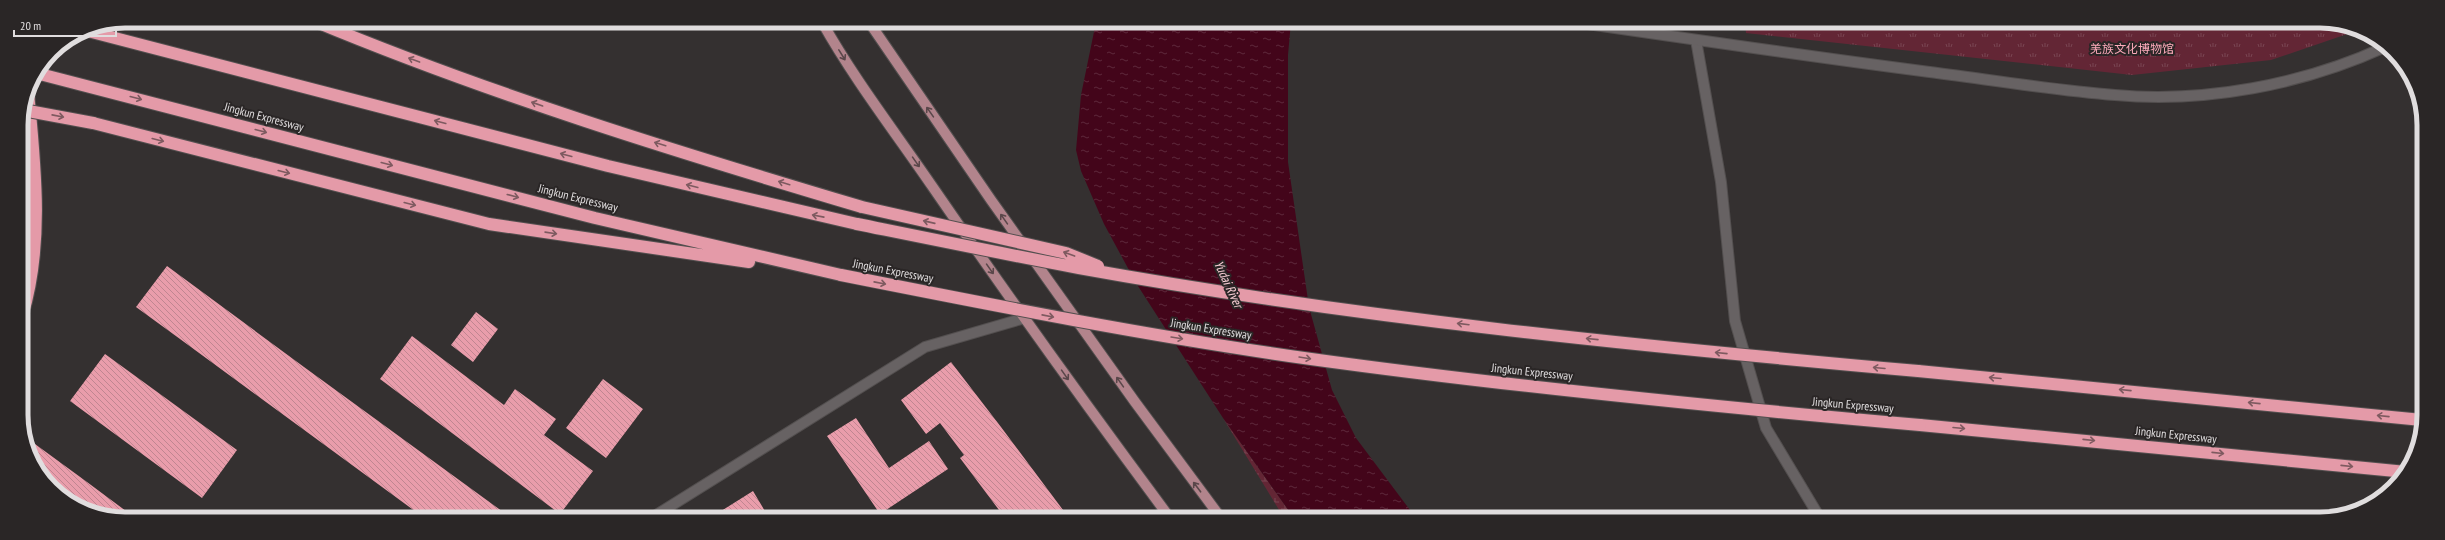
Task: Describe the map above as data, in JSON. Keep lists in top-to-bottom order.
{
  "streets": {
    "highway": ["Jingkun Expressway"]
  },
  "water": ["Yudai River"],
  "parks": ["羌族文化博物馆"],
  "scale_bar": "20 m"
}
